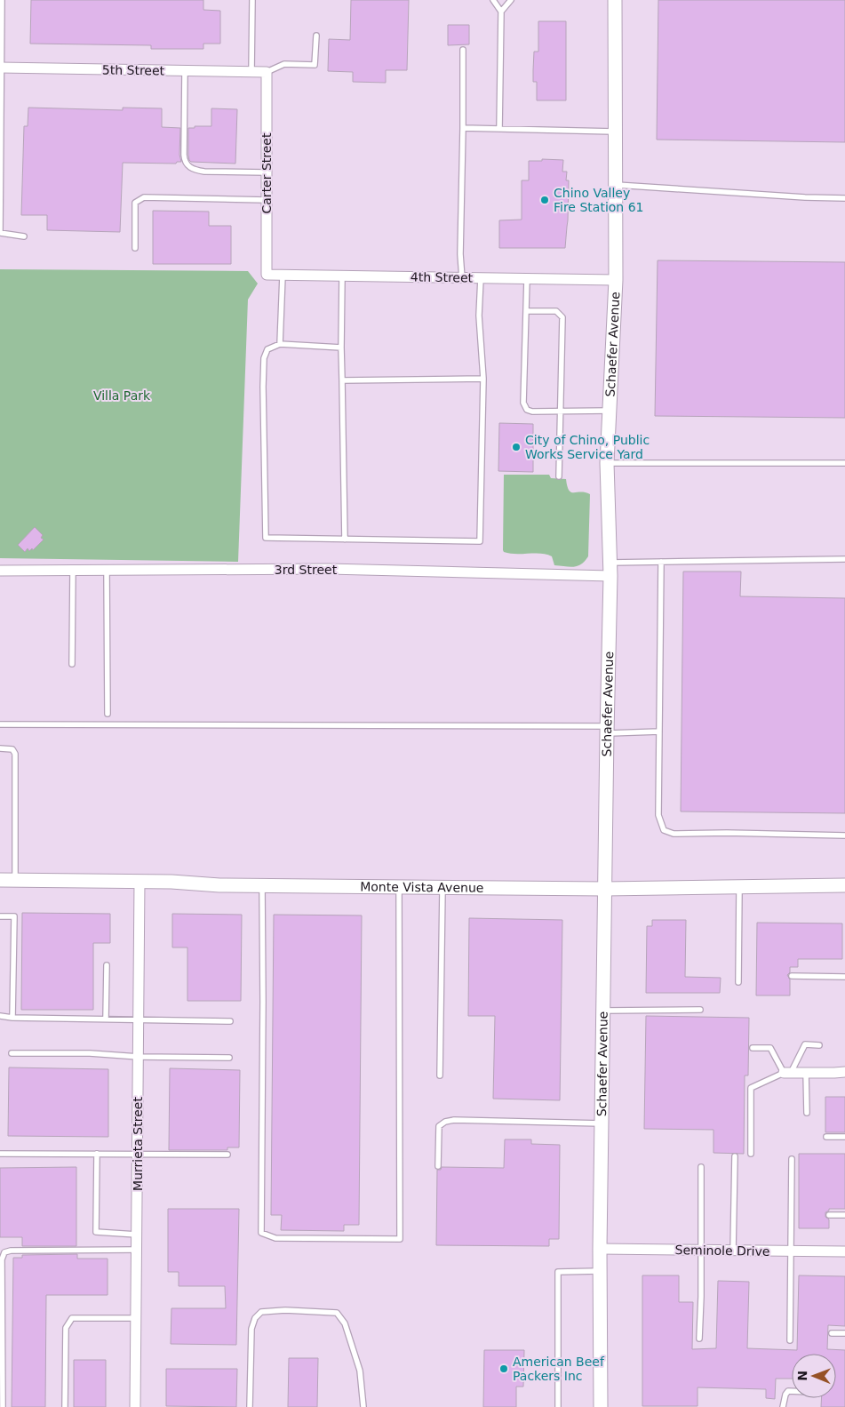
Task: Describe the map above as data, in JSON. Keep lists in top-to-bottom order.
{
  "streets": {
    "street": [
      "5th Street",
      "Carter Street",
      "4th Street",
      "Schaefer Avenue",
      "3rd Street",
      "Monte Vista Avenue",
      "Murrieta Street",
      "Seminole Drive"
    ]
  },
  "crossings": [
    ["5th Street", "Carter Street"],
    ["Carter Street", "4th Street"],
    ["4th Street", "Schaefer Avenue"],
    ["Schaefer Avenue", "3rd Street"],
    ["Schaefer Avenue", "Monte Vista Avenue"],
    ["Schaefer Avenue", "Seminole Drive"],
    ["Monte Vista Avenue", "Murrieta Street"]
  ],
  "parks": ["Villa Park"],
  "places": ["Chino Valley Fire Station 61", "City of Chino, Public Works Service Yard", "American Beef Packers Inc"],
  "north": "left"
}
